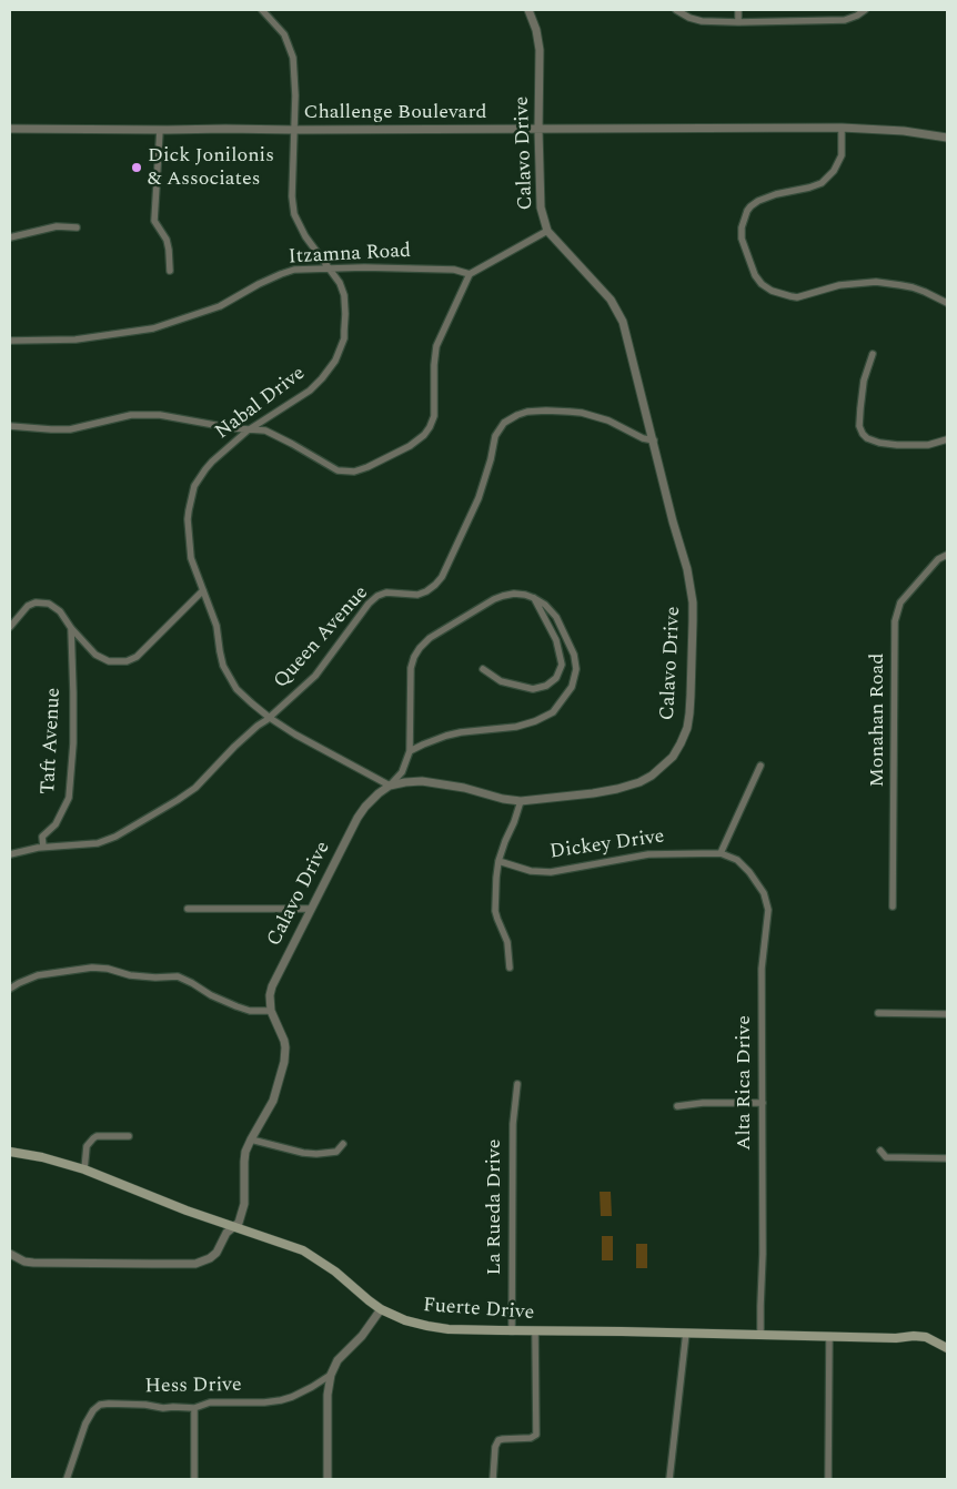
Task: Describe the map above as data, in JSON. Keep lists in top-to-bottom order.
{
  "streets": {
    "main road": ["Fuerte Drive"],
    "street": [
      "Challenge Boulevard",
      "Calavo Drive",
      "Itzamna Road",
      "Nabal Drive",
      "Queen Avenue",
      "Monahan Road",
      "Taft Avenue",
      "Dickey Drive",
      "Alta Rica Drive",
      "La Rueda Drive",
      "Hess Drive"
    ]
  },
  "crossings": [
    ["Challenge Boulevard", "Calavo Drive"],
    ["Challenge Boulevard", "Nabal Drive"],
    ["Calavo Drive", "Nabal Drive"],
    ["Calavo Drive", "Queen Avenue"],
    ["Calavo Drive", "Fuerte Drive"],
    ["Itzamna Road", "Nabal Drive"],
    ["Nabal Drive", "Queen Avenue"],
    ["Queen Avenue", "Taft Avenue"],
    ["Dickey Drive", "Alta Rica Drive"],
    ["Alta Rica Drive", "Fuerte Drive"],
    ["La Rueda Drive", "Fuerte Drive"]
  ],
  "places": ["Dick Jonilonis & Associates"]
}
